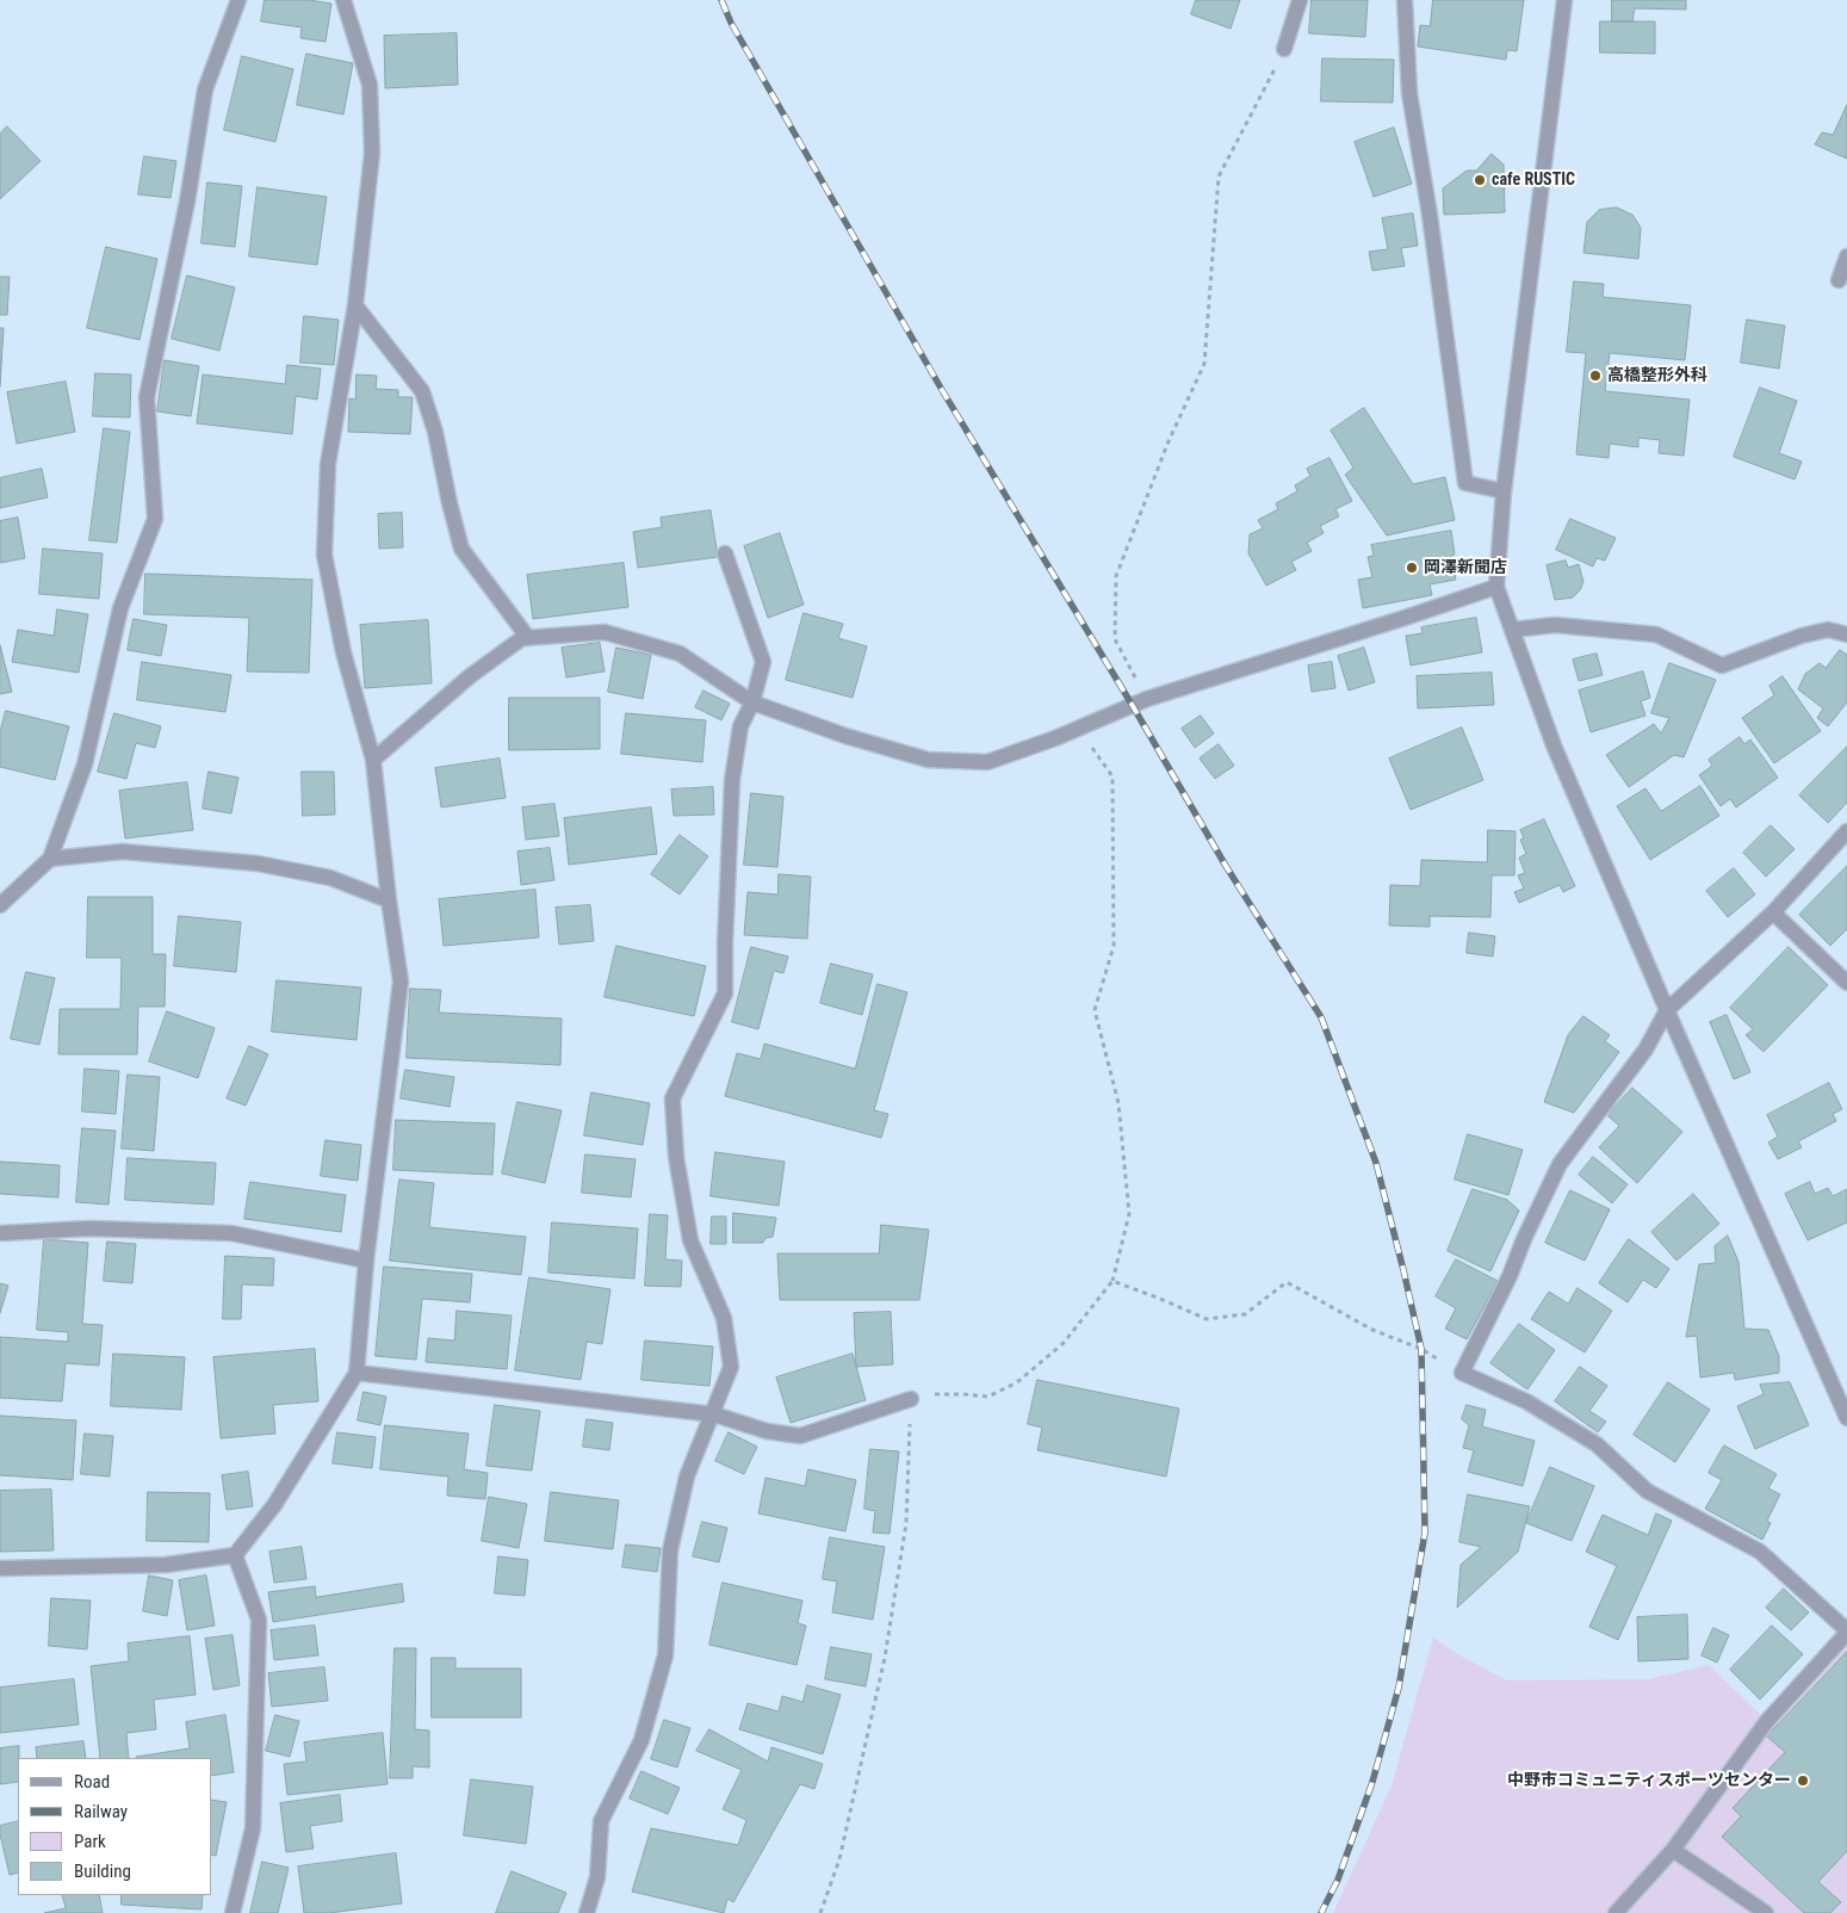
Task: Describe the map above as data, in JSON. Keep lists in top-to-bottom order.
{
  "places": [
    "cafe RUSTIC",
    "高橋整形外科",
    "岡澤新聞店",
    "中野市コミュニティスポーツセンター"
  ],
  "legend": [
    "Road",
    "Railway",
    "Park",
    "Building"
  ]
}
